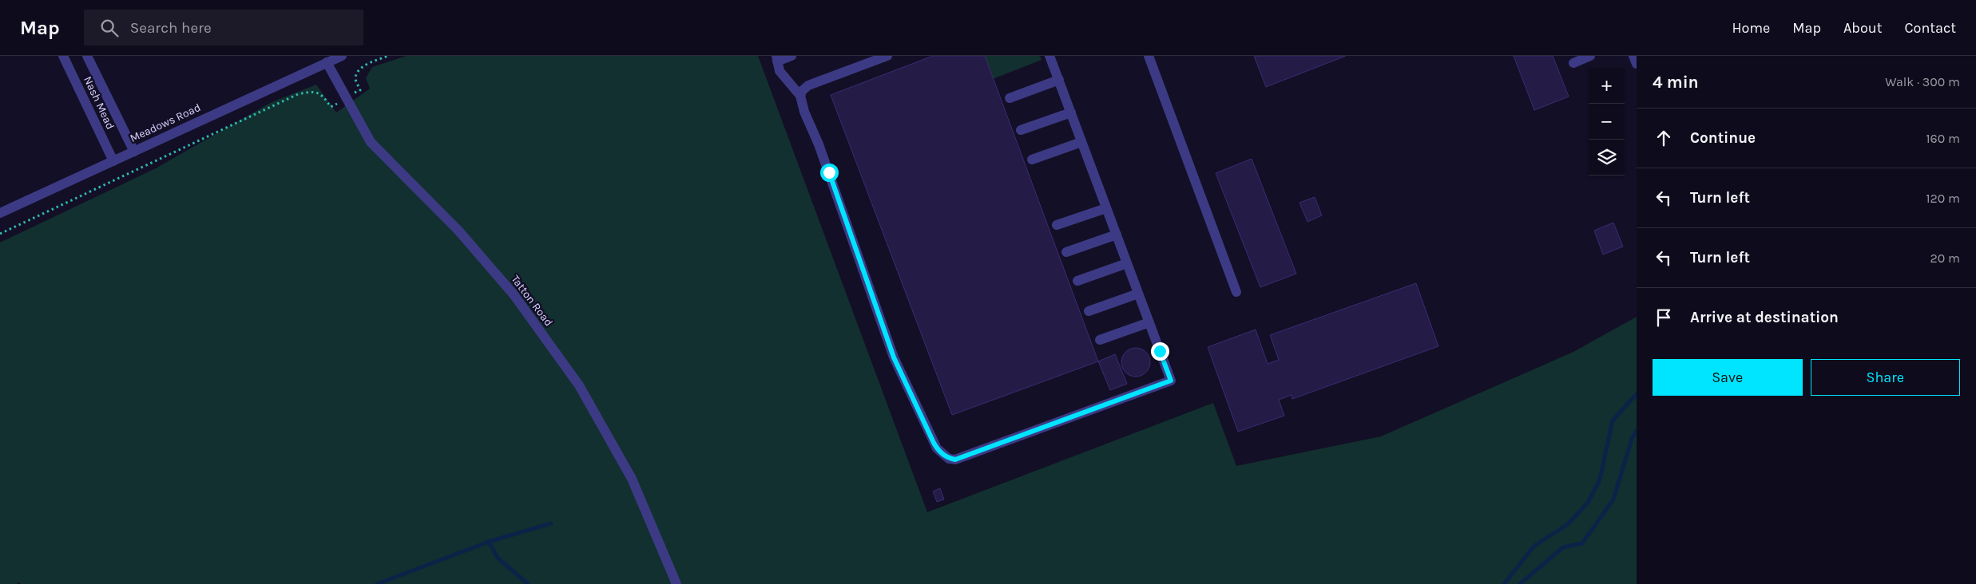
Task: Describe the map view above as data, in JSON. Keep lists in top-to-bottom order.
{
  "streets": {
    "street": ["Nash Mead", "Meadows Road", "Tatton Road"]
  },
  "crossings": [
    ["Nash Mead", "Meadows Road"],
    ["Meadows Road", "Tatton Road"]
  ],
  "page": {
    "header": "Map",
    "search": "Search here",
    "nav": [
      "Home",
      "Map",
      "About",
      "Contact"
    ],
    "heading": ["4 min", "Walk · 300 m"],
    "map_buttons": ["+", "−"],
    "list": [
      ["Continue", "160 m"],
      ["Turn left", "120 m"],
      ["Turn left", "20 m"],
      "Arrive at destination"
    ],
    "buttons": ["Save", "Share"]
  }
}
